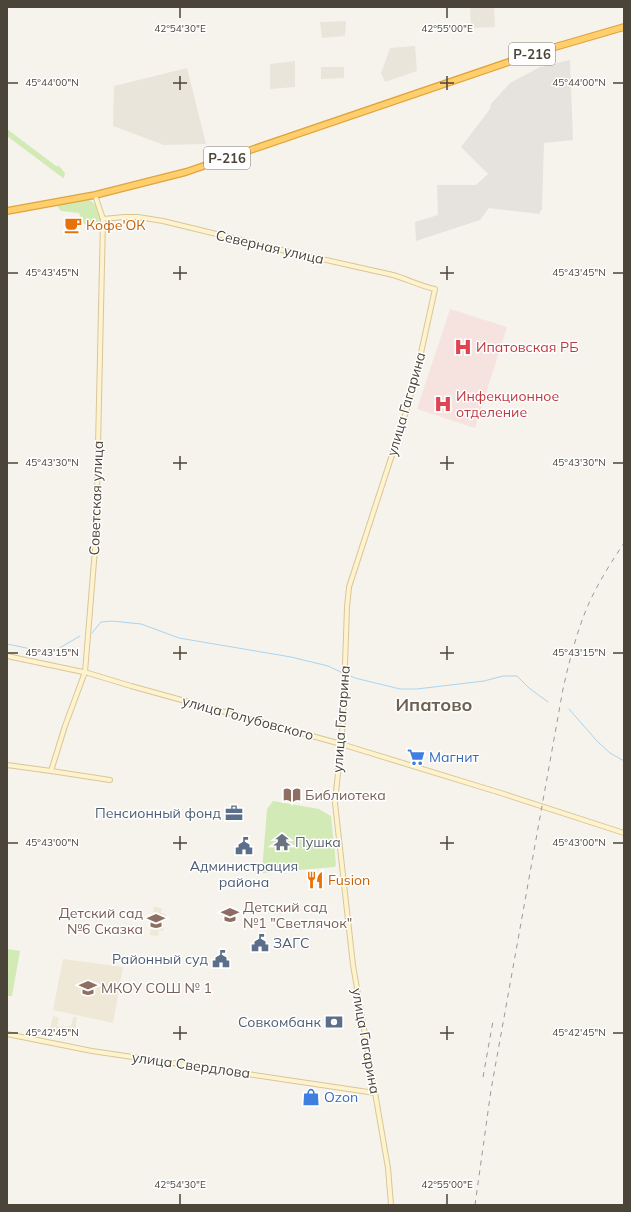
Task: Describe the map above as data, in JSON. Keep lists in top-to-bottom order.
{
  "streets": {
    "highway": ["Р-216"],
    "street": [
      "Северная улица",
      "улица Гагарина",
      "Советская улица",
      "улица Голубовского",
      "улица Свердлова"
    ]
  },
  "crossings": [
    ["Р-216", "Советская улица"],
    ["Северная улица", "улица Гагарина"],
    ["Северная улица", "Советская улица"],
    ["улица Гагарина", "улица Голубовского"],
    ["улица Гагарина", "улица Свердлова"],
    ["Советская улица", "улица Голубовского"]
  ],
  "districts": ["Ипатово"],
  "places": {
    "cafe": ["Кофе'ОК"],
    "hospital": ["Ипатовская РБ", "Инфекционное отделение"],
    "supermarket": ["Магнит"],
    "library": ["Библиотека"],
    "office": ["Пенсионный фонд"],
    "temple": ["Пушка"],
    "public building": ["Администрация района", "ЗАГС", "Районный суд"],
    "restaurant": ["Fusion"],
    "school or university": ["Детский сад №1 \"Светлячок\"", "Детский сад №6 Сказка", "МКОУ СОШ № 1"],
    "bank": ["Совкомбанк"],
    "shop": ["Ozon"]
  },
  "coordinates": [
    "42°54'30\"E",
    "42°55'00\"E",
    "45°44'00\"N",
    "45°43'45\"N",
    "45°43'30\"N",
    "45°43'15\"N",
    "45°43'00\"N",
    "45°42'45\"N"
  ]
}
